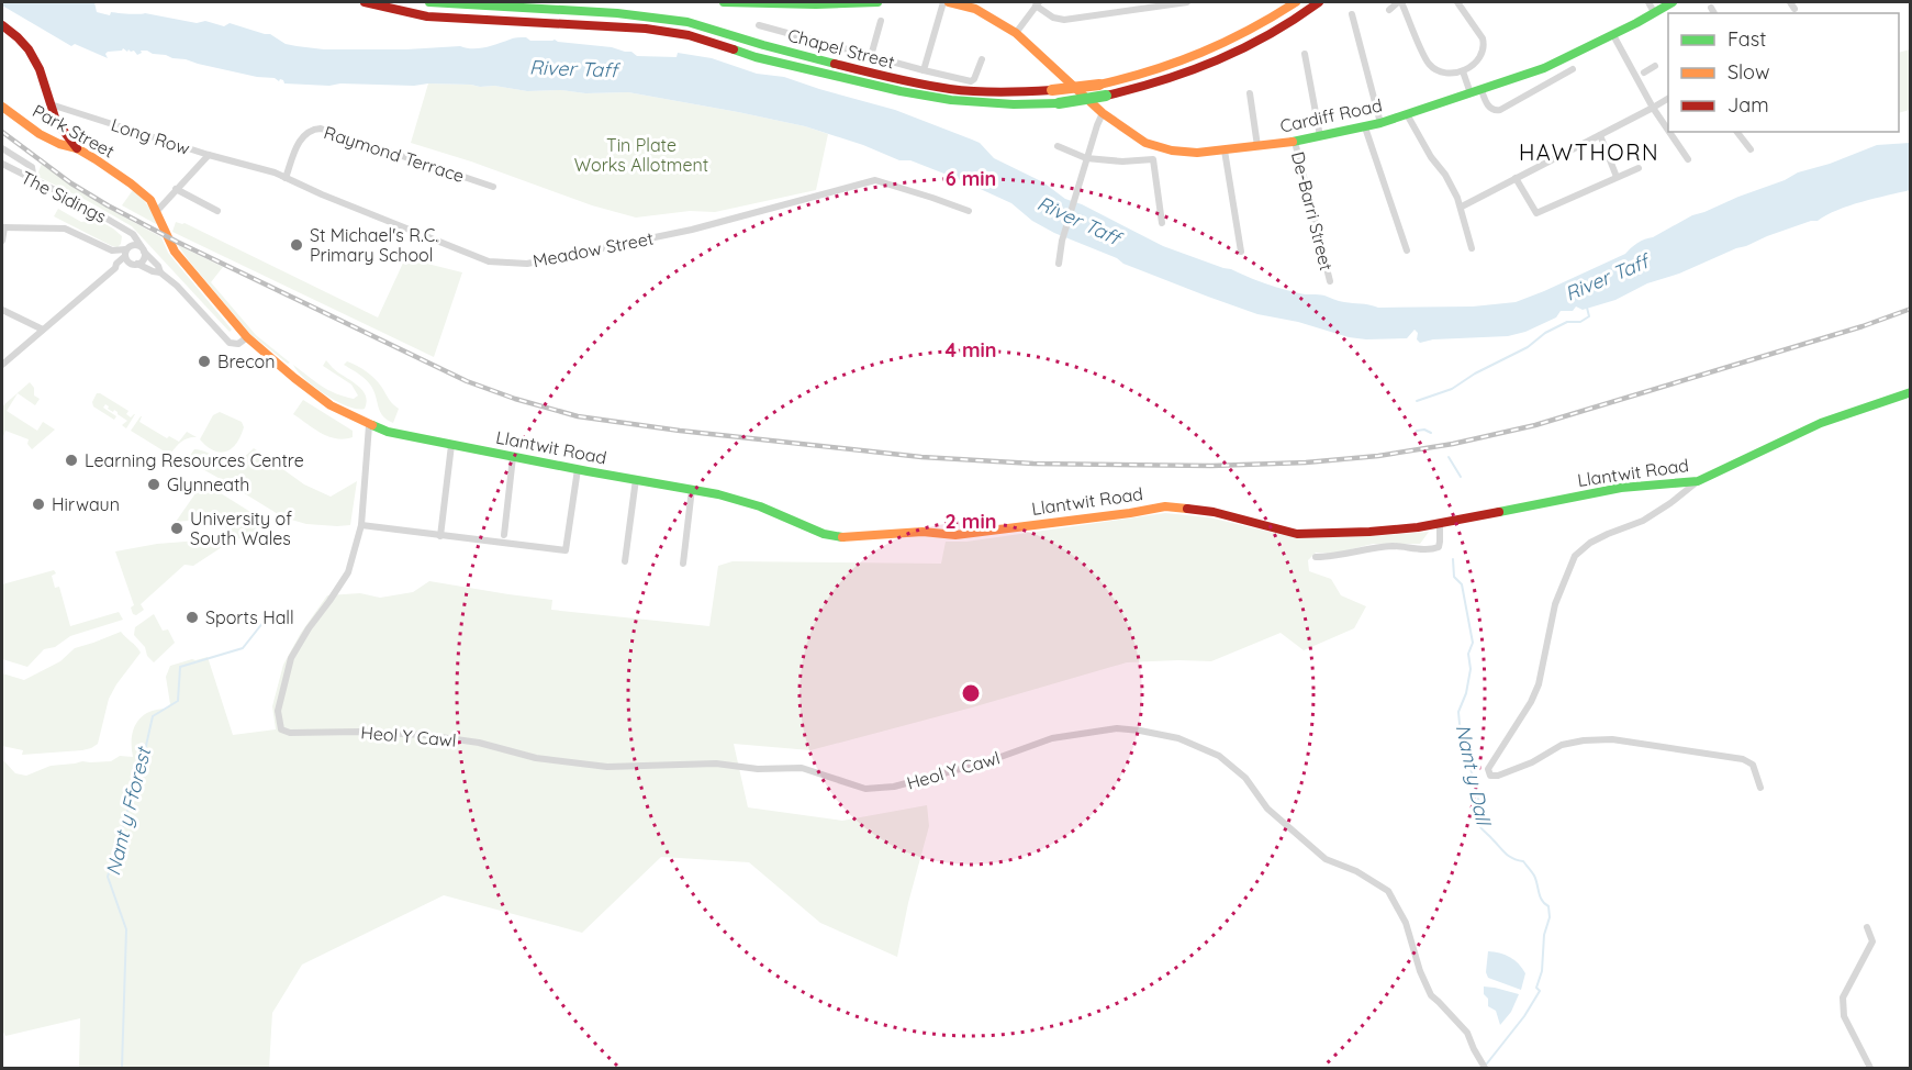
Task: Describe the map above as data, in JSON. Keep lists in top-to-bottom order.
{
  "streets": {
    "main road": ["Cardiff Road", "Park Street", "Llantwit Road"],
    "street": [
      "Chapel Street",
      "Long Row",
      "Raymond Terrace",
      "The Sidings",
      "De-Barri Street",
      "Meadow Street",
      "Heol Y Cawl"
    ]
  },
  "crossings": [
    ["Cardiff Road", "De-Barri Street"],
    ["Park Street", "Llantwit Road"],
    ["Long Row", "Meadow Street"],
    ["Raymond Terrace", "Meadow Street"]
  ],
  "districts": ["HAWTHORN"],
  "water": ["River Taff", "Nant y Dall", "Nant y Fforest"],
  "parks": ["Tin Plate Works Allotment"],
  "places": [
    "St Michael's R.C. Primary School",
    "Brecon",
    "Learning Resources Centre",
    "Glynneath",
    "Hirwaun",
    "University of South Wales",
    "Sports Hall"
  ],
  "legend": ["Fast", "Slow", "Jam"],
  "rings": ["6 min", "4 min", "2 min"]
}
